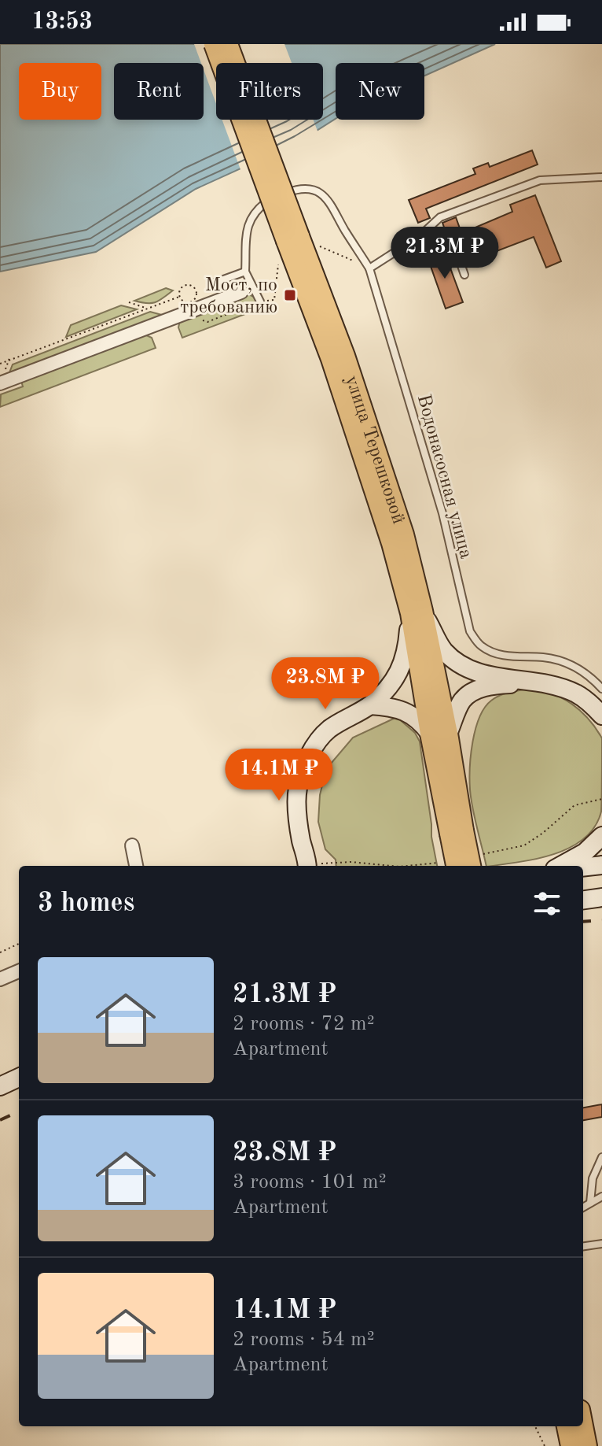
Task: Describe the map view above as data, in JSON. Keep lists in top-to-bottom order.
{
  "streets": {
    "main road": ["улица Терешковой"],
    "lane": ["Водонасосная улица"]
  },
  "places": {
    "transit": ["Мост, по требованию"]
  },
  "page": {
    "status": "13:53",
    "chip": [
      "Buy",
      "Rent",
      "Filters",
      "New"
    ],
    "price": ["21.3M ₽", "23.8M ₽", "14.1M ₽"],
    "heading": "3 homes",
    "list": [
      {
        "name": "21.3M ₽",
        "note": "2 rooms · 72 m² · Apartment"
      },
      {
        "name": "23.8M ₽",
        "note": "3 rooms · 101 m² · Apartment"
      },
      {
        "name": "14.1M ₽",
        "note": "2 rooms · 54 m² · Apartment"
      }
    ]
  }
}
